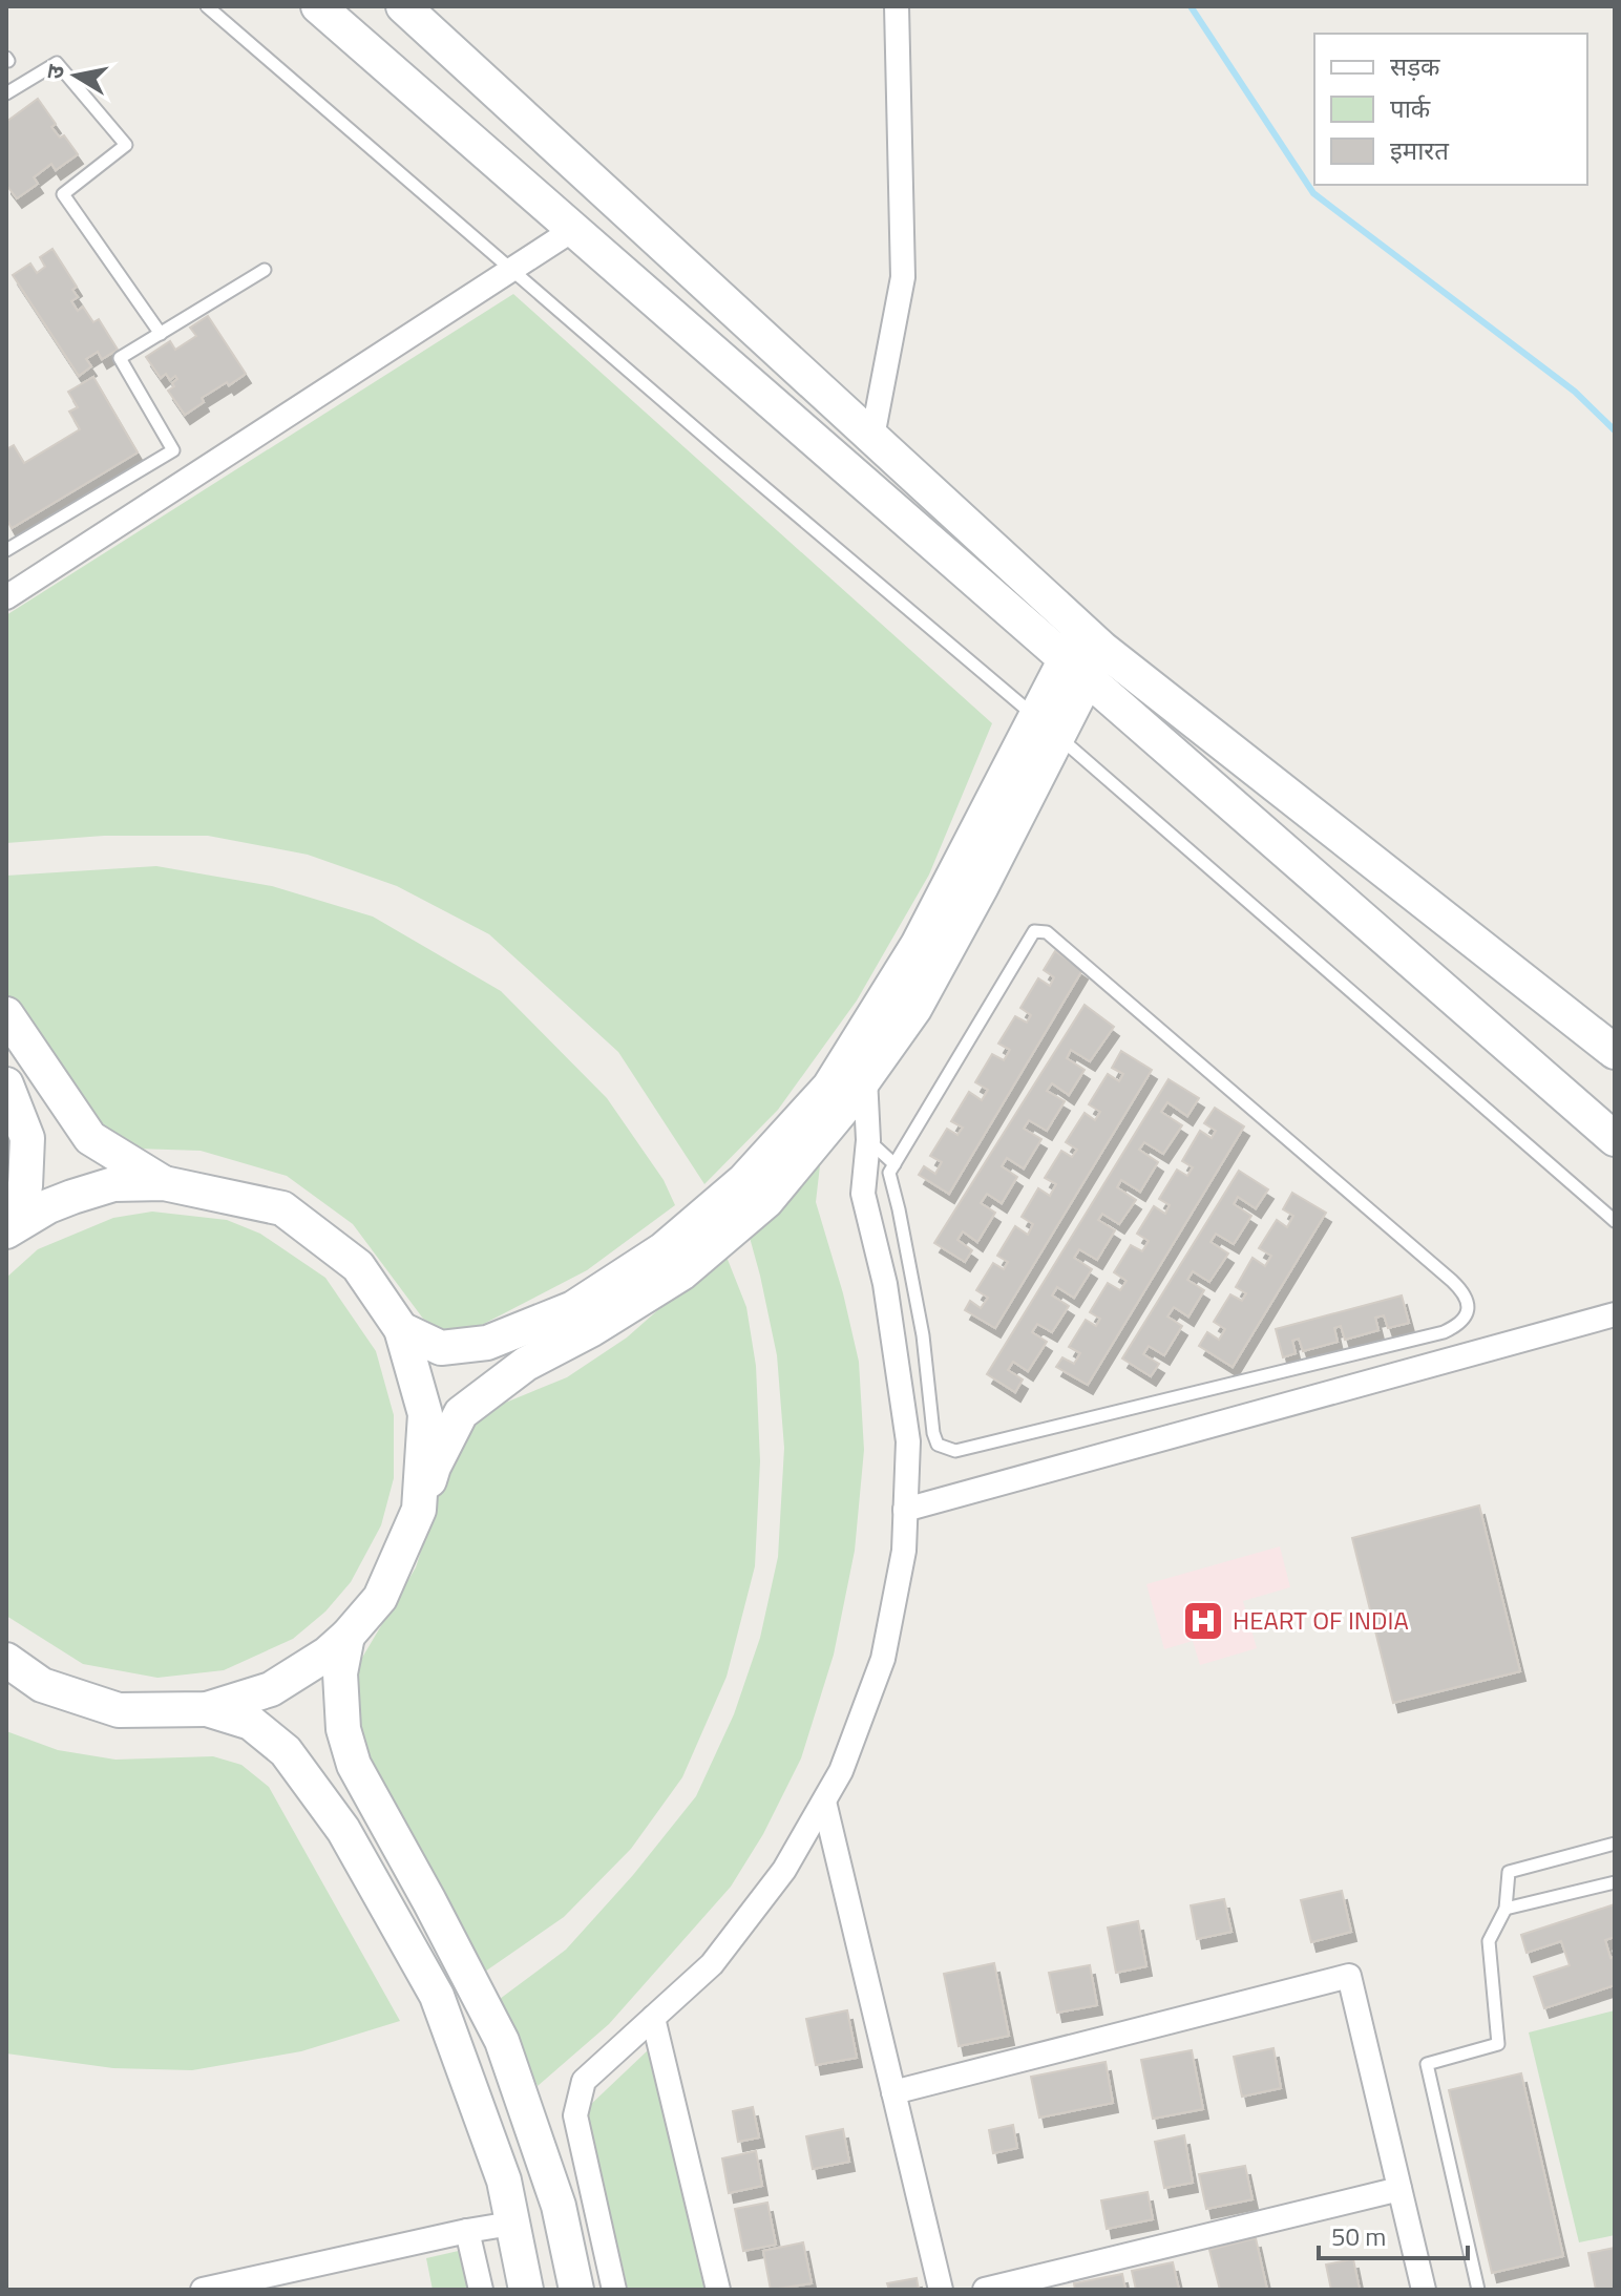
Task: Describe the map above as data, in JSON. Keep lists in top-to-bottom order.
{
  "places": {
    "hospital": ["HEART OF INDIA"]
  },
  "legend": ["सड़क", "पार्क", "इमारत"],
  "scale_bar": "50 m",
  "north": "left"
}
